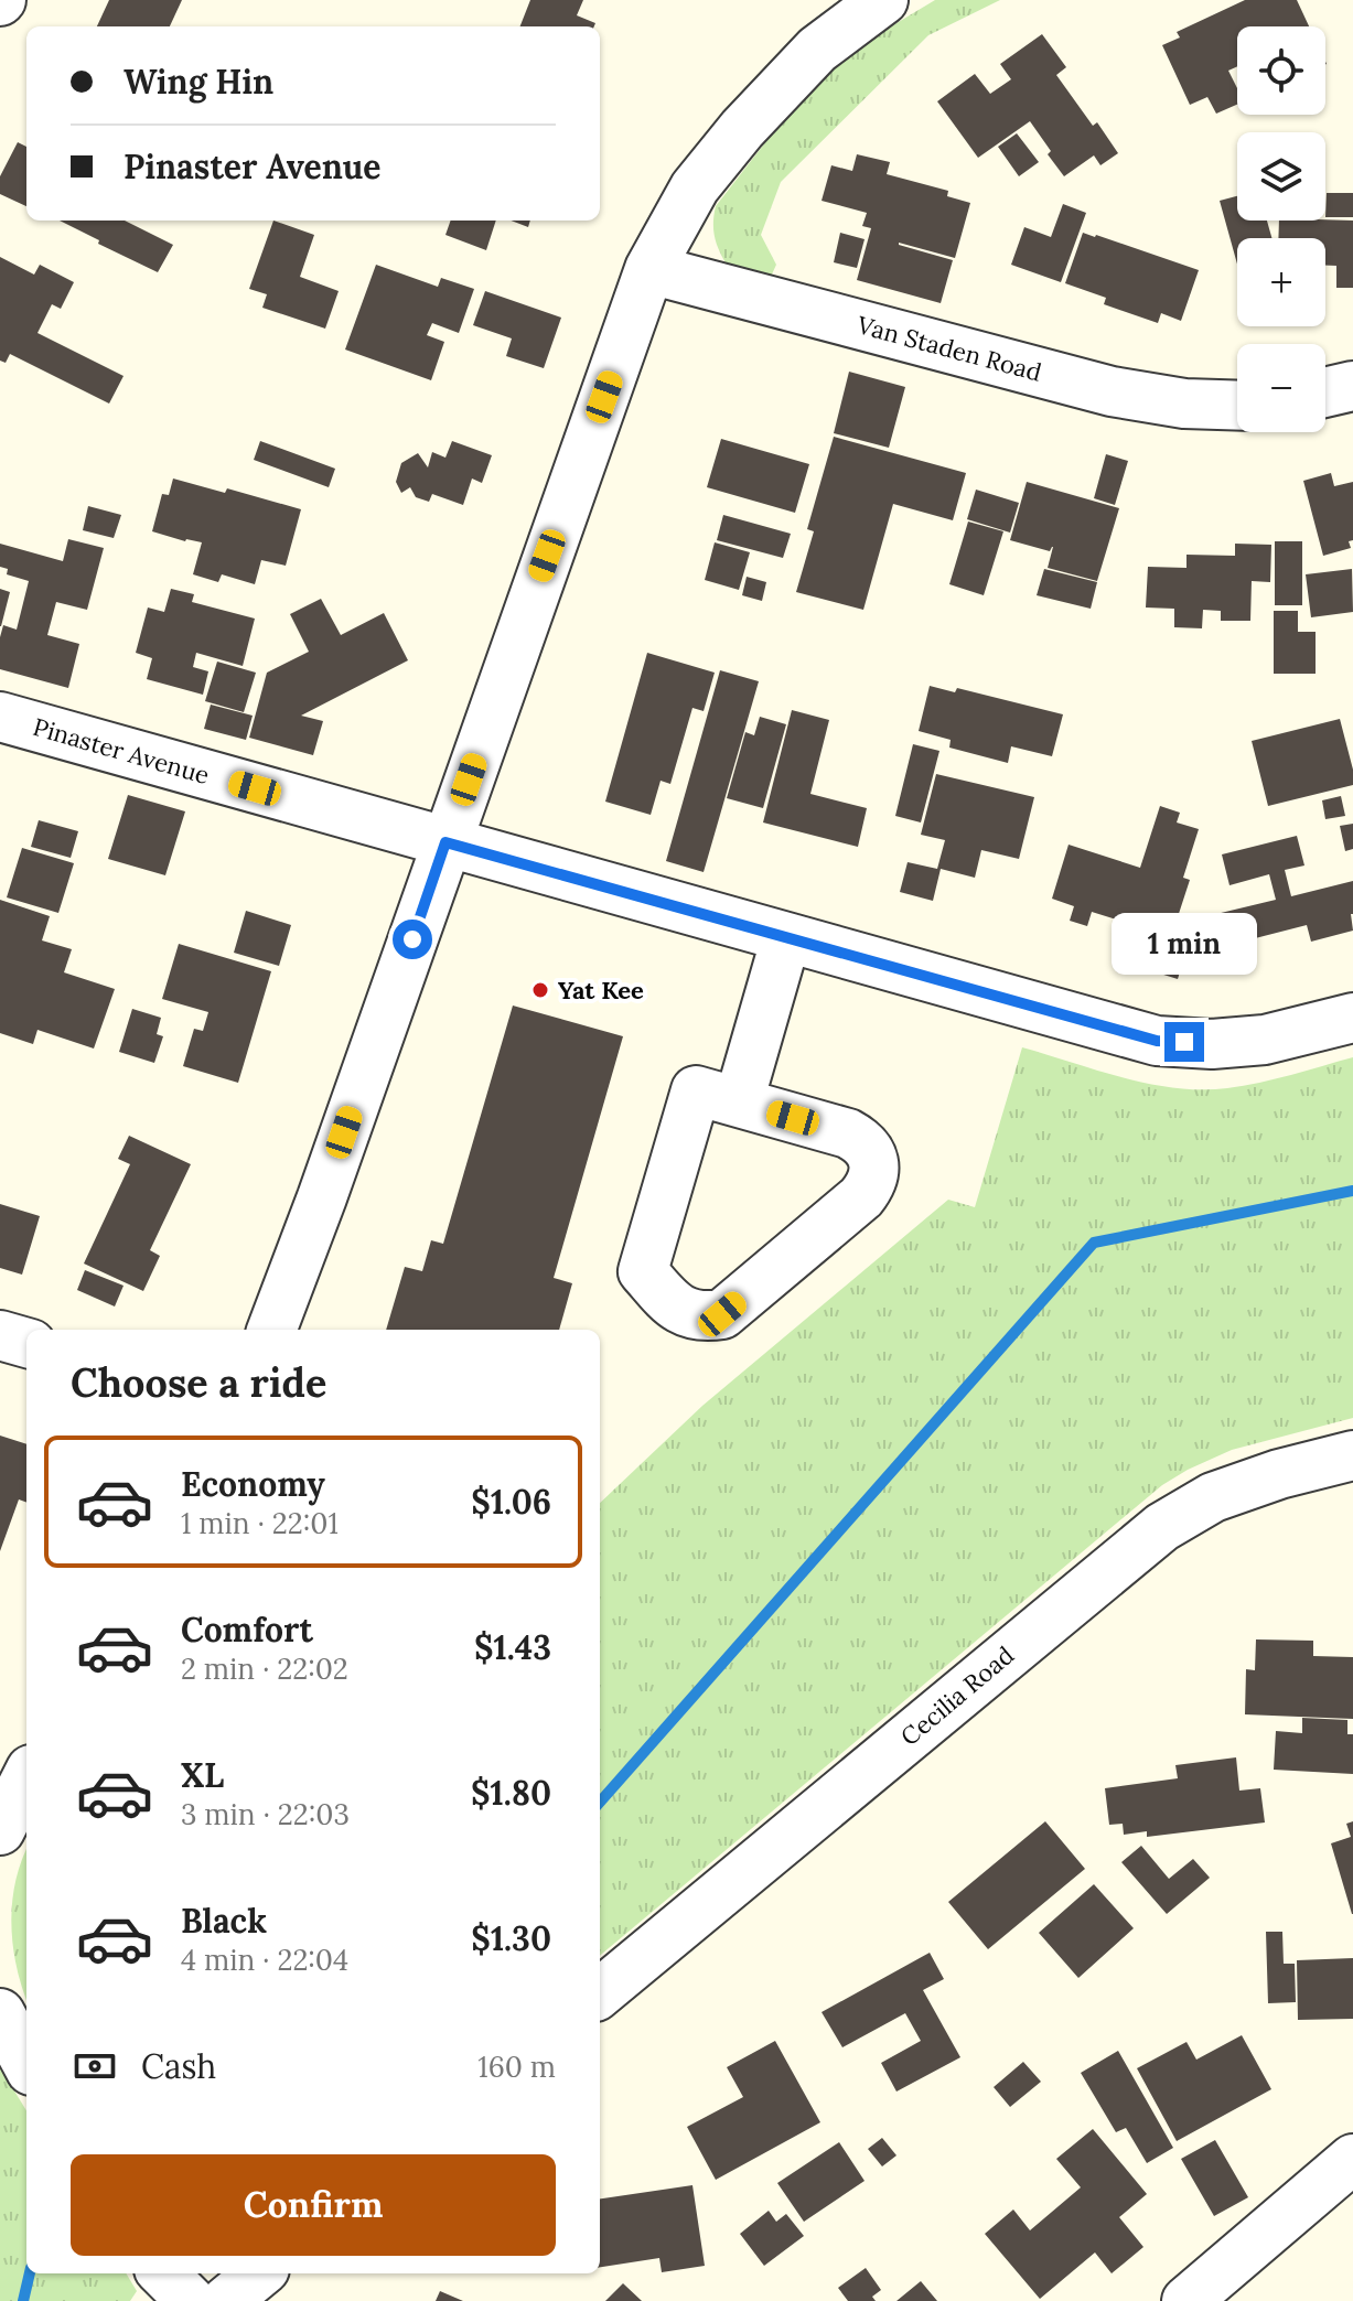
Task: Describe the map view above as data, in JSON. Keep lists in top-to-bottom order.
{
  "streets": {
    "street": ["Van Staden Road", "Pinaster Avenue", "Cecilia Road"]
  },
  "places": ["Yat Kee"],
  "page": {
    "map_buttons": ["+", "−"],
    "banner": ["Wing Hin", "Pinaster Avenue"],
    "bubble": "1 min",
    "heading": "Choose a ride",
    "list": [
      {
        "name": "Economy",
        "note": "1 min · 22:01",
        "value": "$1.06"
      },
      {
        "name": "Comfort",
        "note": "2 min · 22:02",
        "value": "$1.43"
      },
      {
        "name": "XL",
        "note": "3 min · 22:03",
        "value": "$1.80"
      },
      {
        "name": "Black",
        "note": "4 min · 22:04",
        "value": "$1.30"
      }
    ],
    "pay": ["Cash", "160 m"],
    "buttons": "Confirm"
  }
}
